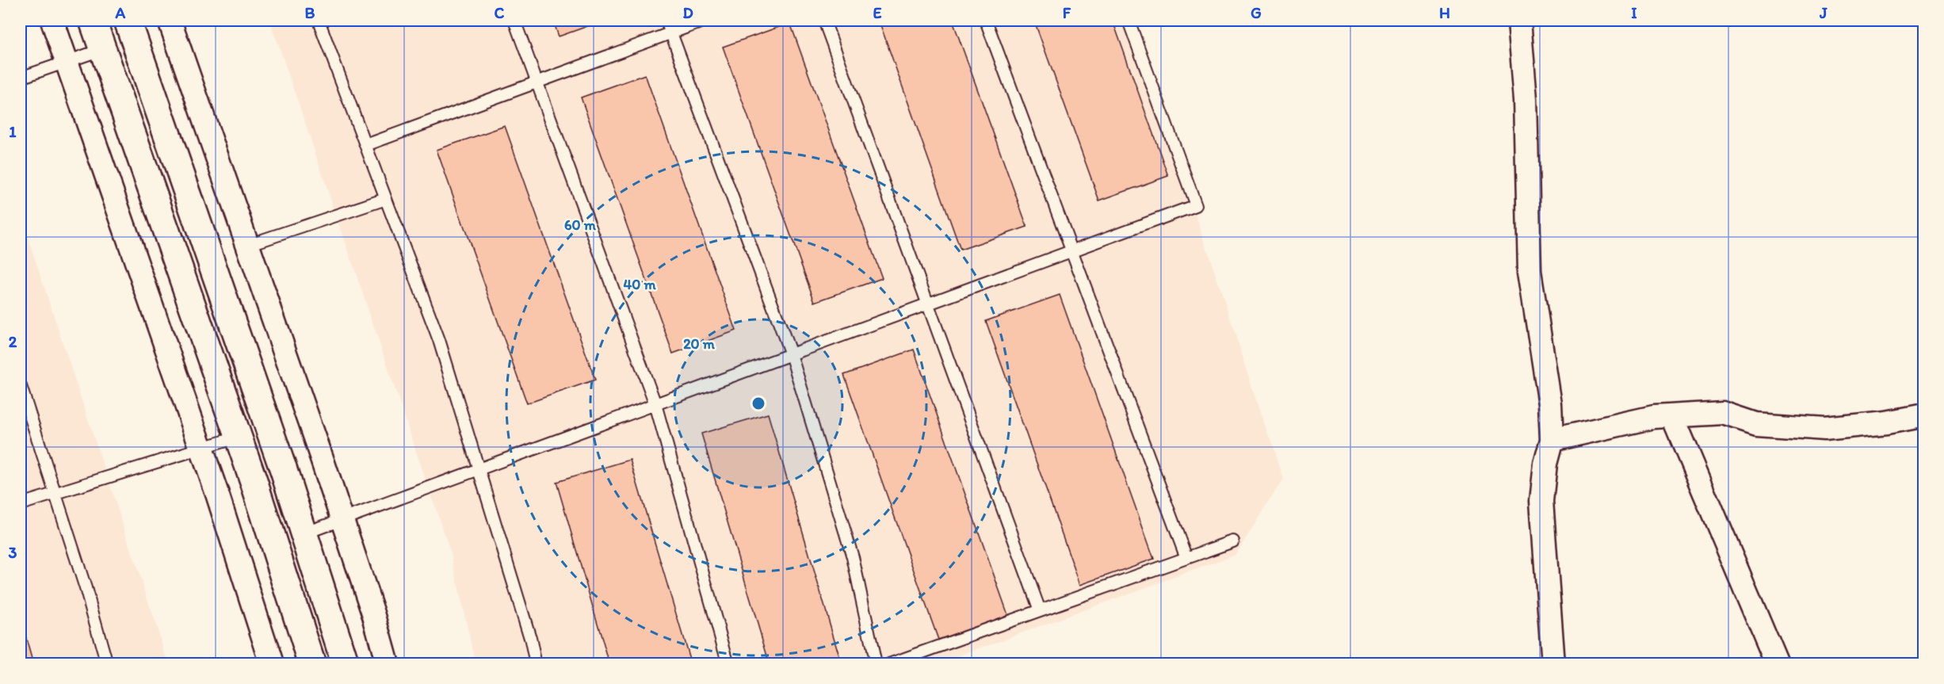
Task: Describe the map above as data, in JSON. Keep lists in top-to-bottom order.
{
  "grid": {
    "columns": [
      "A",
      "B",
      "C",
      "D",
      "E",
      "F",
      "G",
      "H",
      "I",
      "J"
    ],
    "rows": ["1", "2", "3"]
  },
  "rings": ["60 m", "40 m", "20 m"]
}
